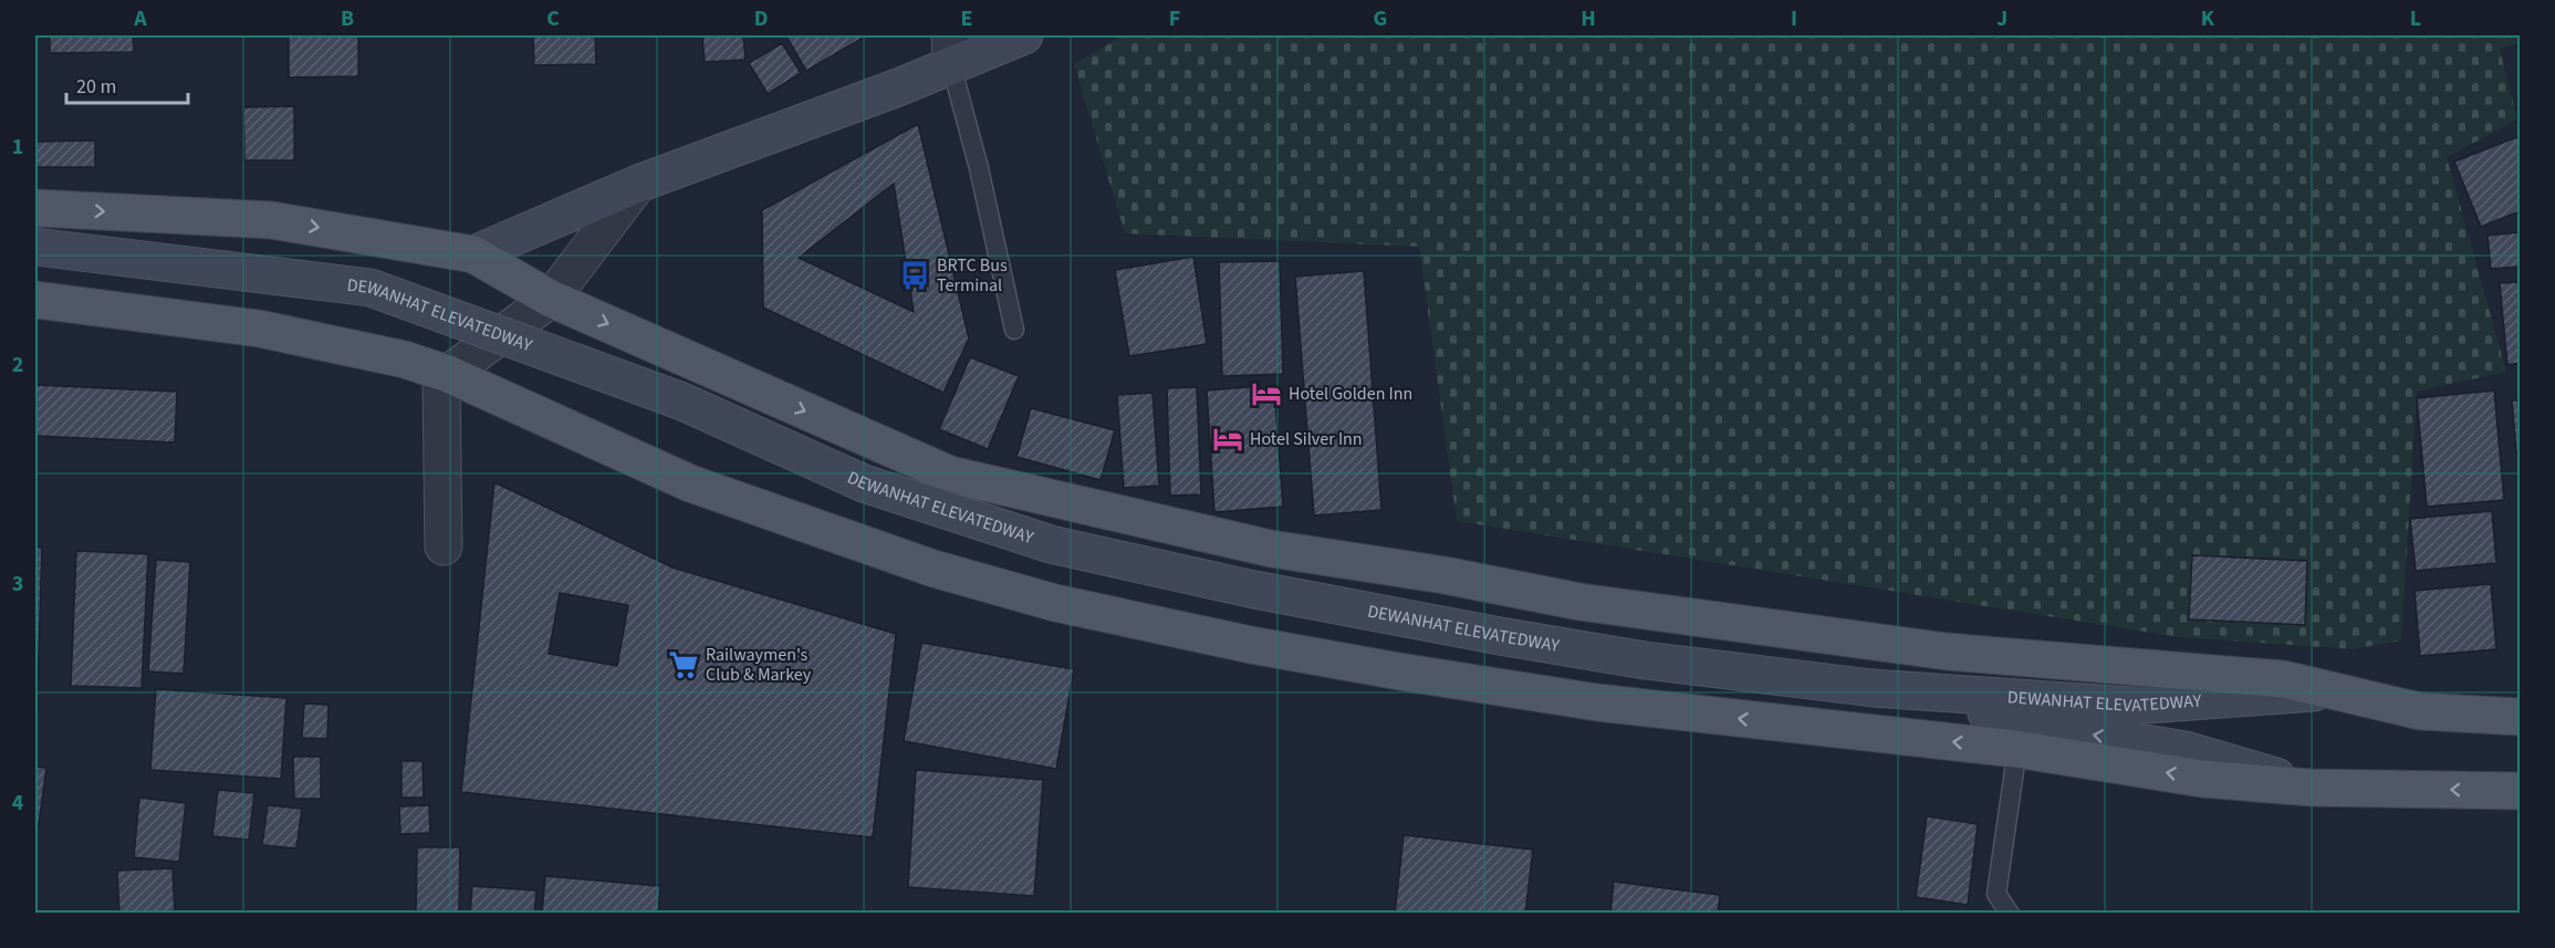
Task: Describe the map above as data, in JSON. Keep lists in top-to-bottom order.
{
  "streets": {
    "main road": ["DEWANHAT ELEVATEDWAY"]
  },
  "places": {
    "bus stop": ["BRTC Bus Terminal"],
    "hotel": ["Hotel Golden Inn", "Hotel Silver Inn"],
    "supermarket": ["Railwaymen's Club & Markey"]
  },
  "scale_bar": "20 m",
  "grid": {
    "columns": [
      "A",
      "B",
      "C",
      "D",
      "E",
      "F",
      "G",
      "H",
      "I",
      "J",
      "K",
      "L"
    ],
    "rows": [
      "1",
      "2",
      "3",
      "4"
    ]
  }
}
